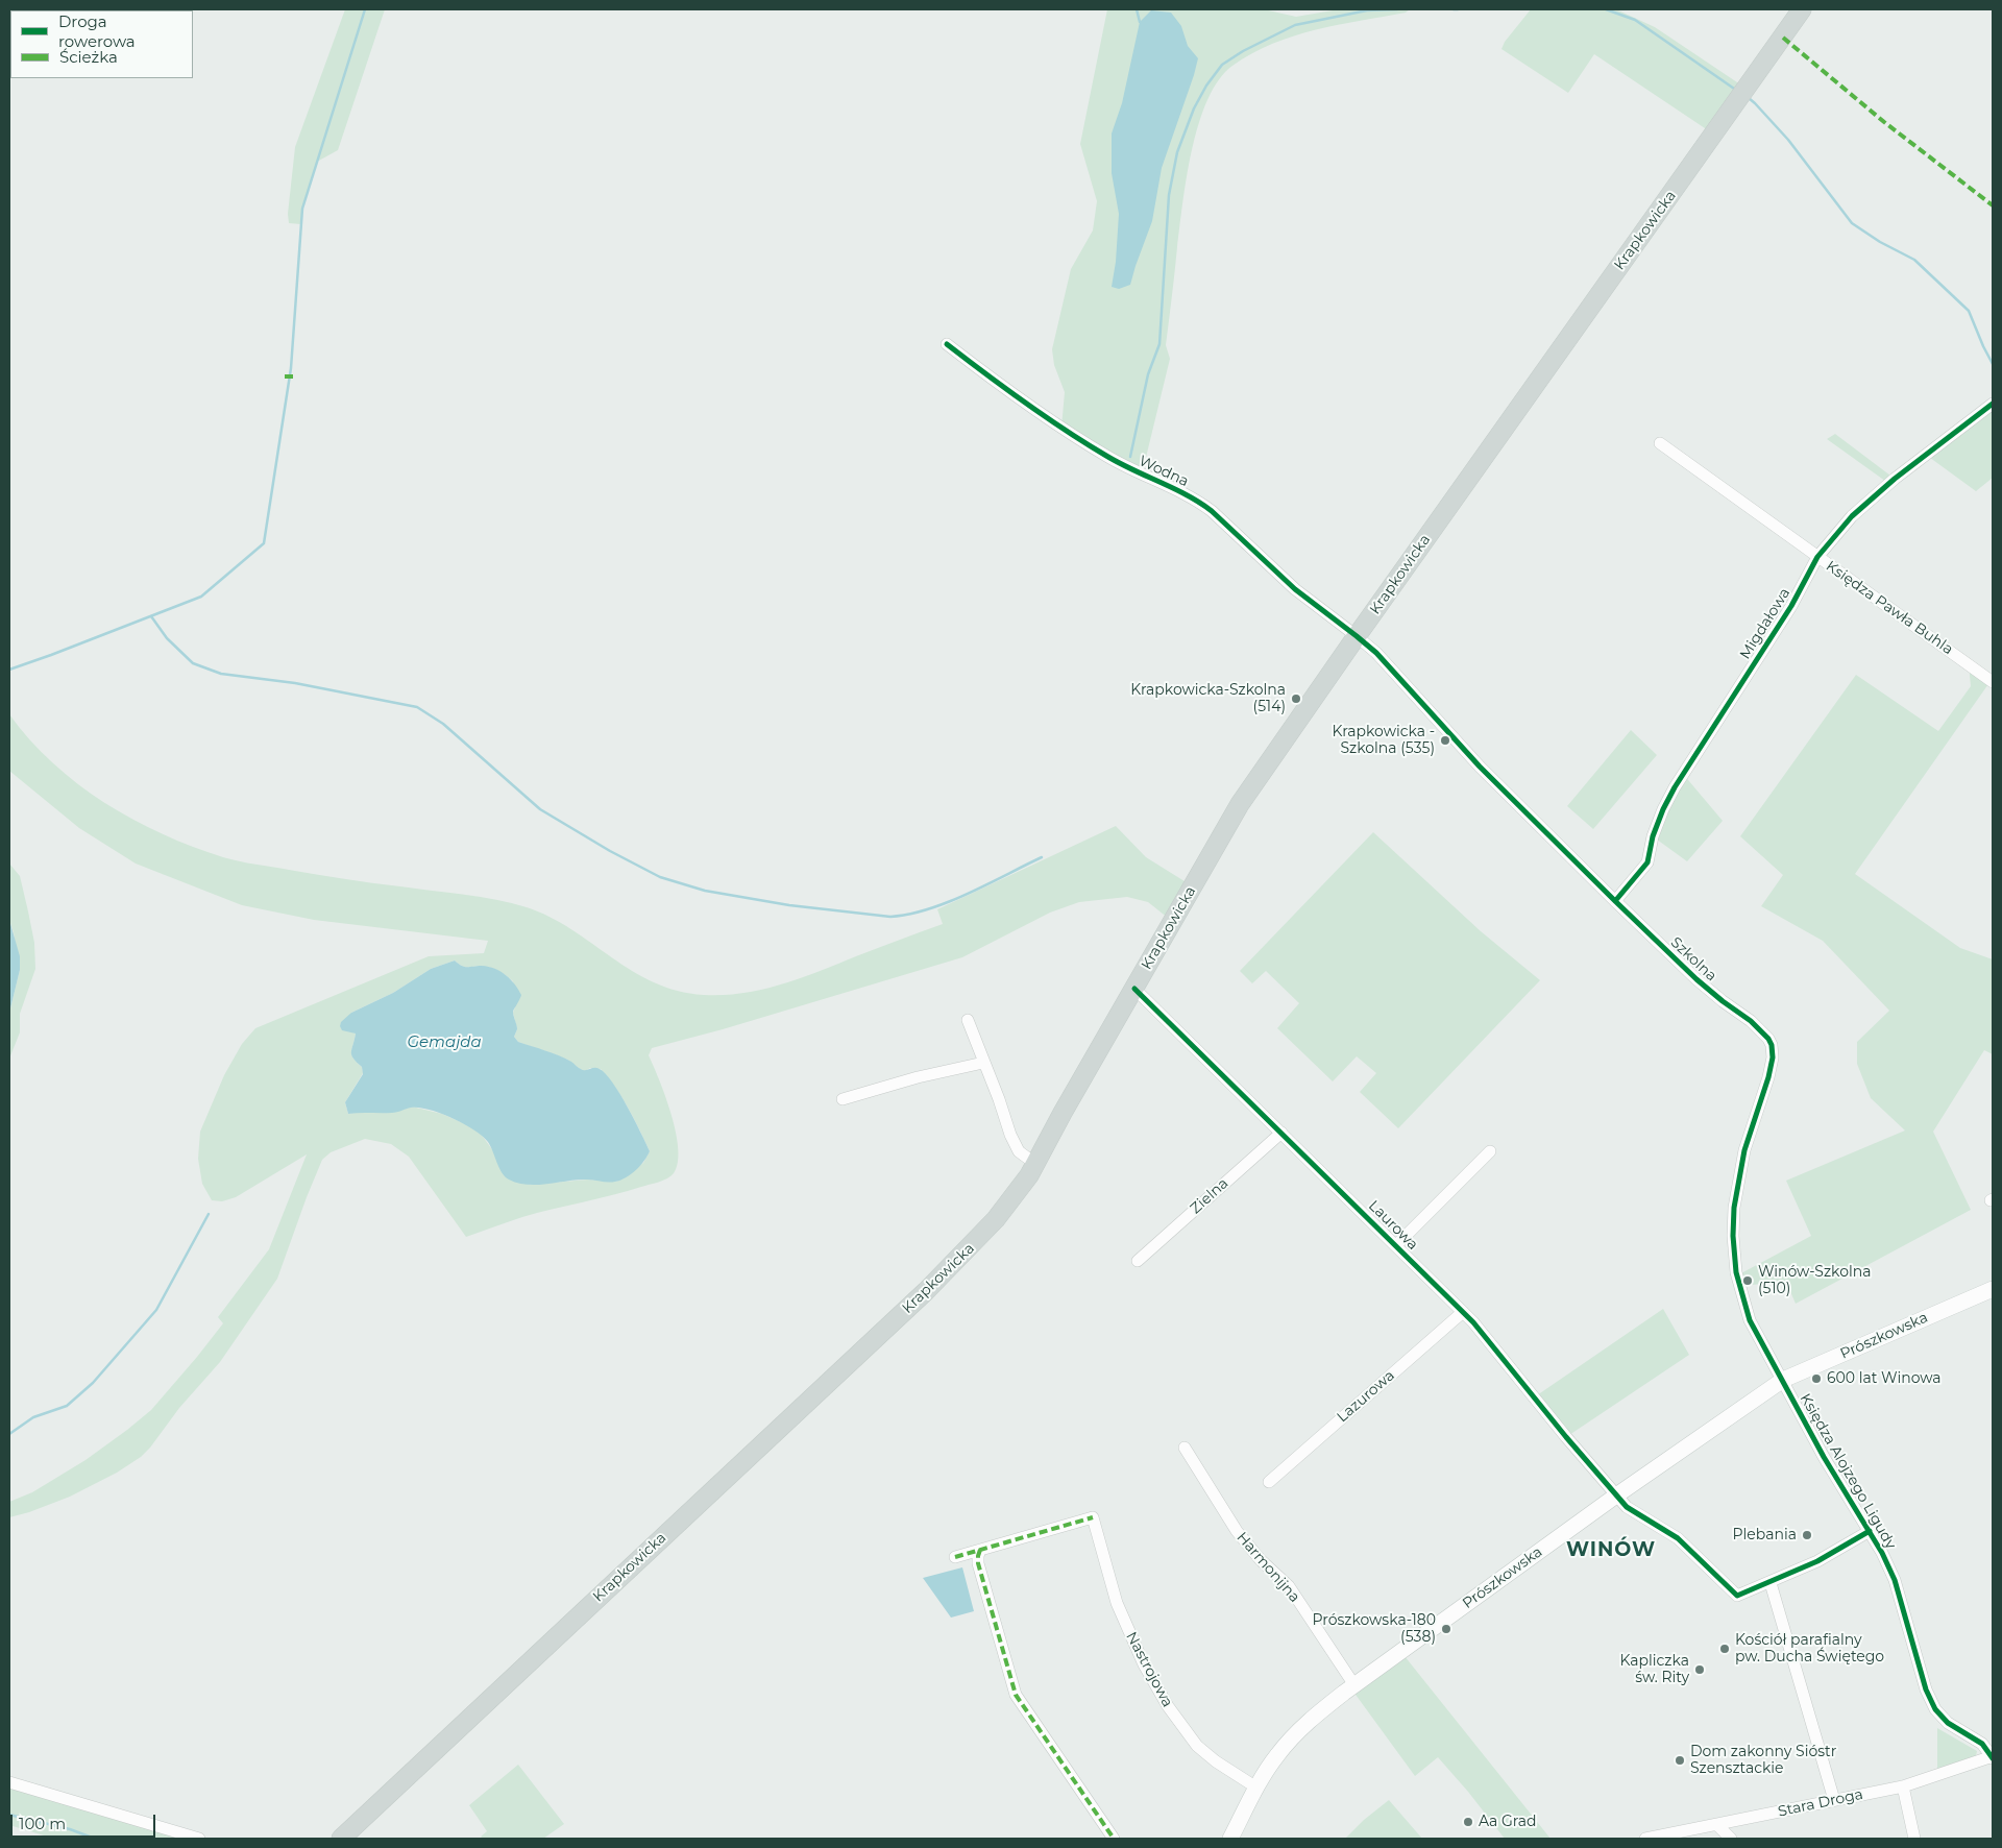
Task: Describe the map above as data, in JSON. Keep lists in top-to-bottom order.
{
  "streets": {
    "main road": ["Krapkowicka", "Prószkowska"],
    "street": [
      "Wodna",
      "Księdza Pawła Buhla",
      "Migdałowa",
      "Szkolna",
      "Zielna",
      "Laurowa",
      "Lazurowa",
      "Księdza Alojzego Ligudy",
      "Harmonijna",
      "Nastrojowa",
      "Stara Droga"
    ]
  },
  "crossings": [
    ["Krapkowicka", "Wodna"],
    ["Krapkowicka", "Szkolna"],
    ["Krapkowicka", "Laurowa"],
    ["Wodna", "Szkolna"],
    ["Księdza Pawła Buhla", "Migdałowa"],
    ["Migdałowa", "Szkolna"],
    ["Szkolna", "Prószkowska"],
    ["Szkolna", "Księdza Alojzego Ligudy"],
    ["Zielna", "Laurowa"],
    ["Laurowa", "Prószkowska"],
    ["Laurowa", "Lazurowa"],
    ["Prószkowska", "Księdza Alojzego Ligudy"],
    ["Prószkowska", "Harmonijna"],
    ["Prószkowska", "Nastrojowa"],
    ["Księdza Alojzego Ligudy", "Stara Droga"]
  ],
  "districts": ["WINÓW"],
  "water": ["Gemajda"],
  "places": [
    "Krapkowicka-Szkolna (514)",
    "Krapkowicka - Szkolna (535)",
    "Winów-Szkolna (510)",
    "600 lat Winowa",
    "Plebania",
    "Prószkowska-180 (538)",
    "Kościół parafialny pw. Ducha Świętego",
    "Kapliczka św. Rity",
    "Dom zakonny Sióstr Szensztackie",
    "Aa Grad"
  ],
  "legend": ["Droga rowerowa", "Ścieżka"],
  "scale_bar": "100 m"
}
